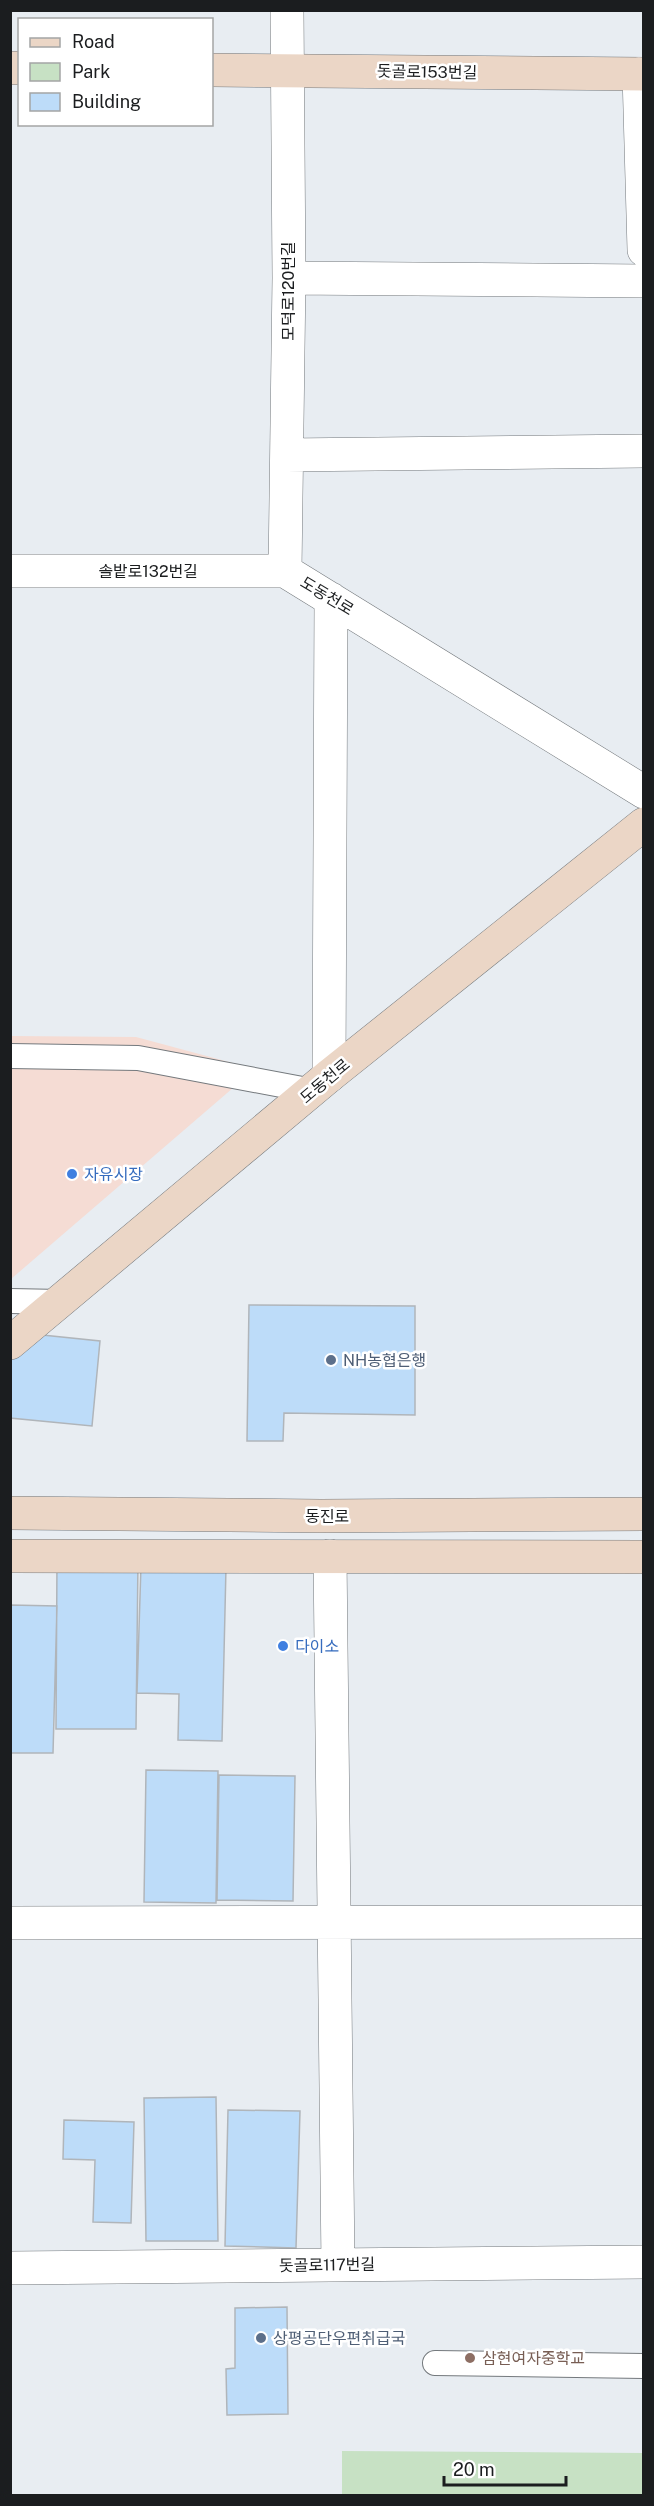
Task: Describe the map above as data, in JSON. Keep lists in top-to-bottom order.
{
  "streets": {
    "street": [
      "돗골로153번길",
      "모덕로120번길",
      "솔밭로132번길",
      "도동천로",
      "동진로",
      "돗골로117번길"
    ]
  },
  "crossings": [
    ["돗골로153번길", "모덕로120번길"],
    ["모덕로120번길", "솔밭로132번길"],
    ["모덕로120번길", "도동천로"],
    ["솔밭로132번길", "도동천로"]
  ],
  "places": [
    "자유시장",
    "NH농협은행",
    "다이소",
    "상평공단우편취급국",
    "삼현여자중학교"
  ],
  "legend": ["Road", "Park", "Building"],
  "scale_bar": "20 m"
}
